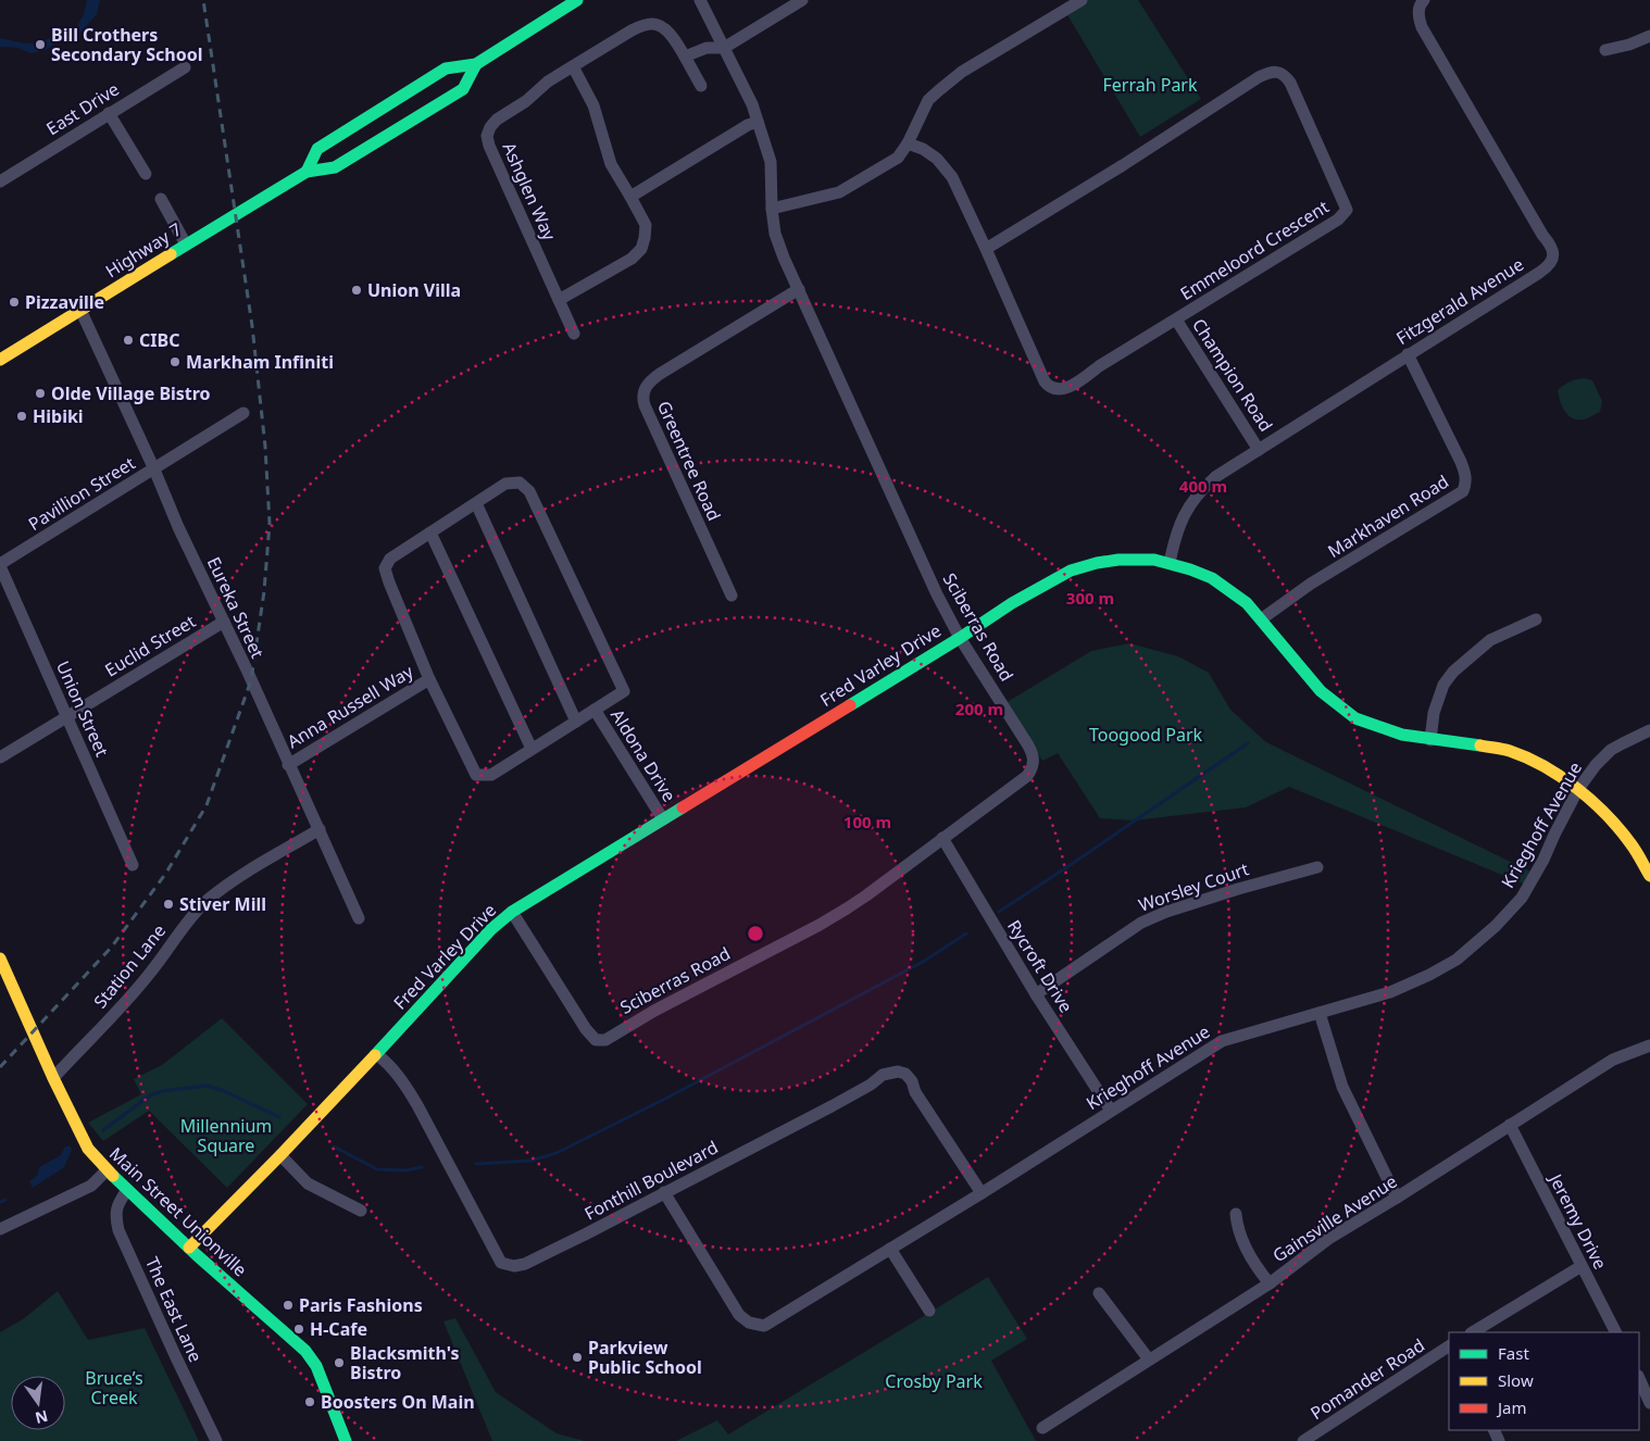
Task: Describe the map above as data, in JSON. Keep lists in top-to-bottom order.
{
  "streets": {
    "street": [
      "East Drive",
      "Ashglen Way",
      "Highway 7",
      "Emmeloord Crescent",
      "Fitzgerald Avenue",
      "Champion Road",
      "Greentree Road",
      "Pavillion Street",
      "Markhaven Road",
      "Eureka Street",
      "Sciberras Road",
      "Euclid Street",
      "Fred Varley Drive",
      "Anna Russell Way",
      "Union Street",
      "Aldona Drive",
      "Krieghoff Avenue",
      "Worsley Court",
      "Station Lane",
      "Rycroft Drive",
      "Fonthill Boulevard",
      "Main Street Unionville",
      "Gainsville Avenue",
      "Jeremy Drive",
      "The East Lane",
      "Pomander Road"
    ]
  },
  "crossings": [
    ["Highway 7", "Eureka Street"],
    ["Emmeloord Crescent", "Champion Road"],
    ["Fitzgerald Avenue", "Champion Road"],
    ["Fitzgerald Avenue", "Markhaven Road"],
    ["Fitzgerald Avenue", "Fred Varley Drive"],
    ["Greentree Road", "Sciberras Road"],
    ["Pavillion Street", "Eureka Street"],
    ["Pavillion Street", "Union Street"],
    ["Markhaven Road", "Fred Varley Drive"],
    ["Eureka Street", "Euclid Street"],
    ["Eureka Street", "Anna Russell Way"],
    ["Eureka Street", "Station Lane"],
    ["Sciberras Road", "Fred Varley Drive"],
    ["Sciberras Road", "Rycroft Drive"],
    ["Euclid Street", "Union Street"],
    ["Fred Varley Drive", "Aldona Drive"],
    ["Fred Varley Drive", "Krieghoff Avenue"],
    ["Fred Varley Drive", "Fonthill Boulevard"],
    ["Fred Varley Drive", "Main Street Unionville"],
    ["Krieghoff Avenue", "Rycroft Drive"],
    ["Krieghoff Avenue", "Fonthill Boulevard"],
    ["Worsley Court", "Rycroft Drive"],
    ["Station Lane", "Main Street Unionville"],
    ["Main Street Unionville", "The East Lane"],
    ["Gainsville Avenue", "Jeremy Drive"]
  ],
  "parks": [
    "Ferrah Park",
    "Toogood Park",
    "Millennium Square",
    "Bruce’s Creek",
    "Crosby Park"
  ],
  "places": [
    "Bill Crothers Secondary School",
    "Union Villa",
    "Pizzaville",
    "CIBC",
    "Markham Infiniti",
    "Olde Village Bistro",
    "Hibiki",
    "Stiver Mill",
    "Paris Fashions",
    "H-Cafe",
    "Parkview Public School",
    "Blacksmith's Bistro",
    "Boosters On Main"
  ],
  "legend": ["Fast", "Slow", "Jam"],
  "north": "bottom",
  "rings": [
    "400 m",
    "300 m",
    "200 m",
    "100 m"
  ]
}
